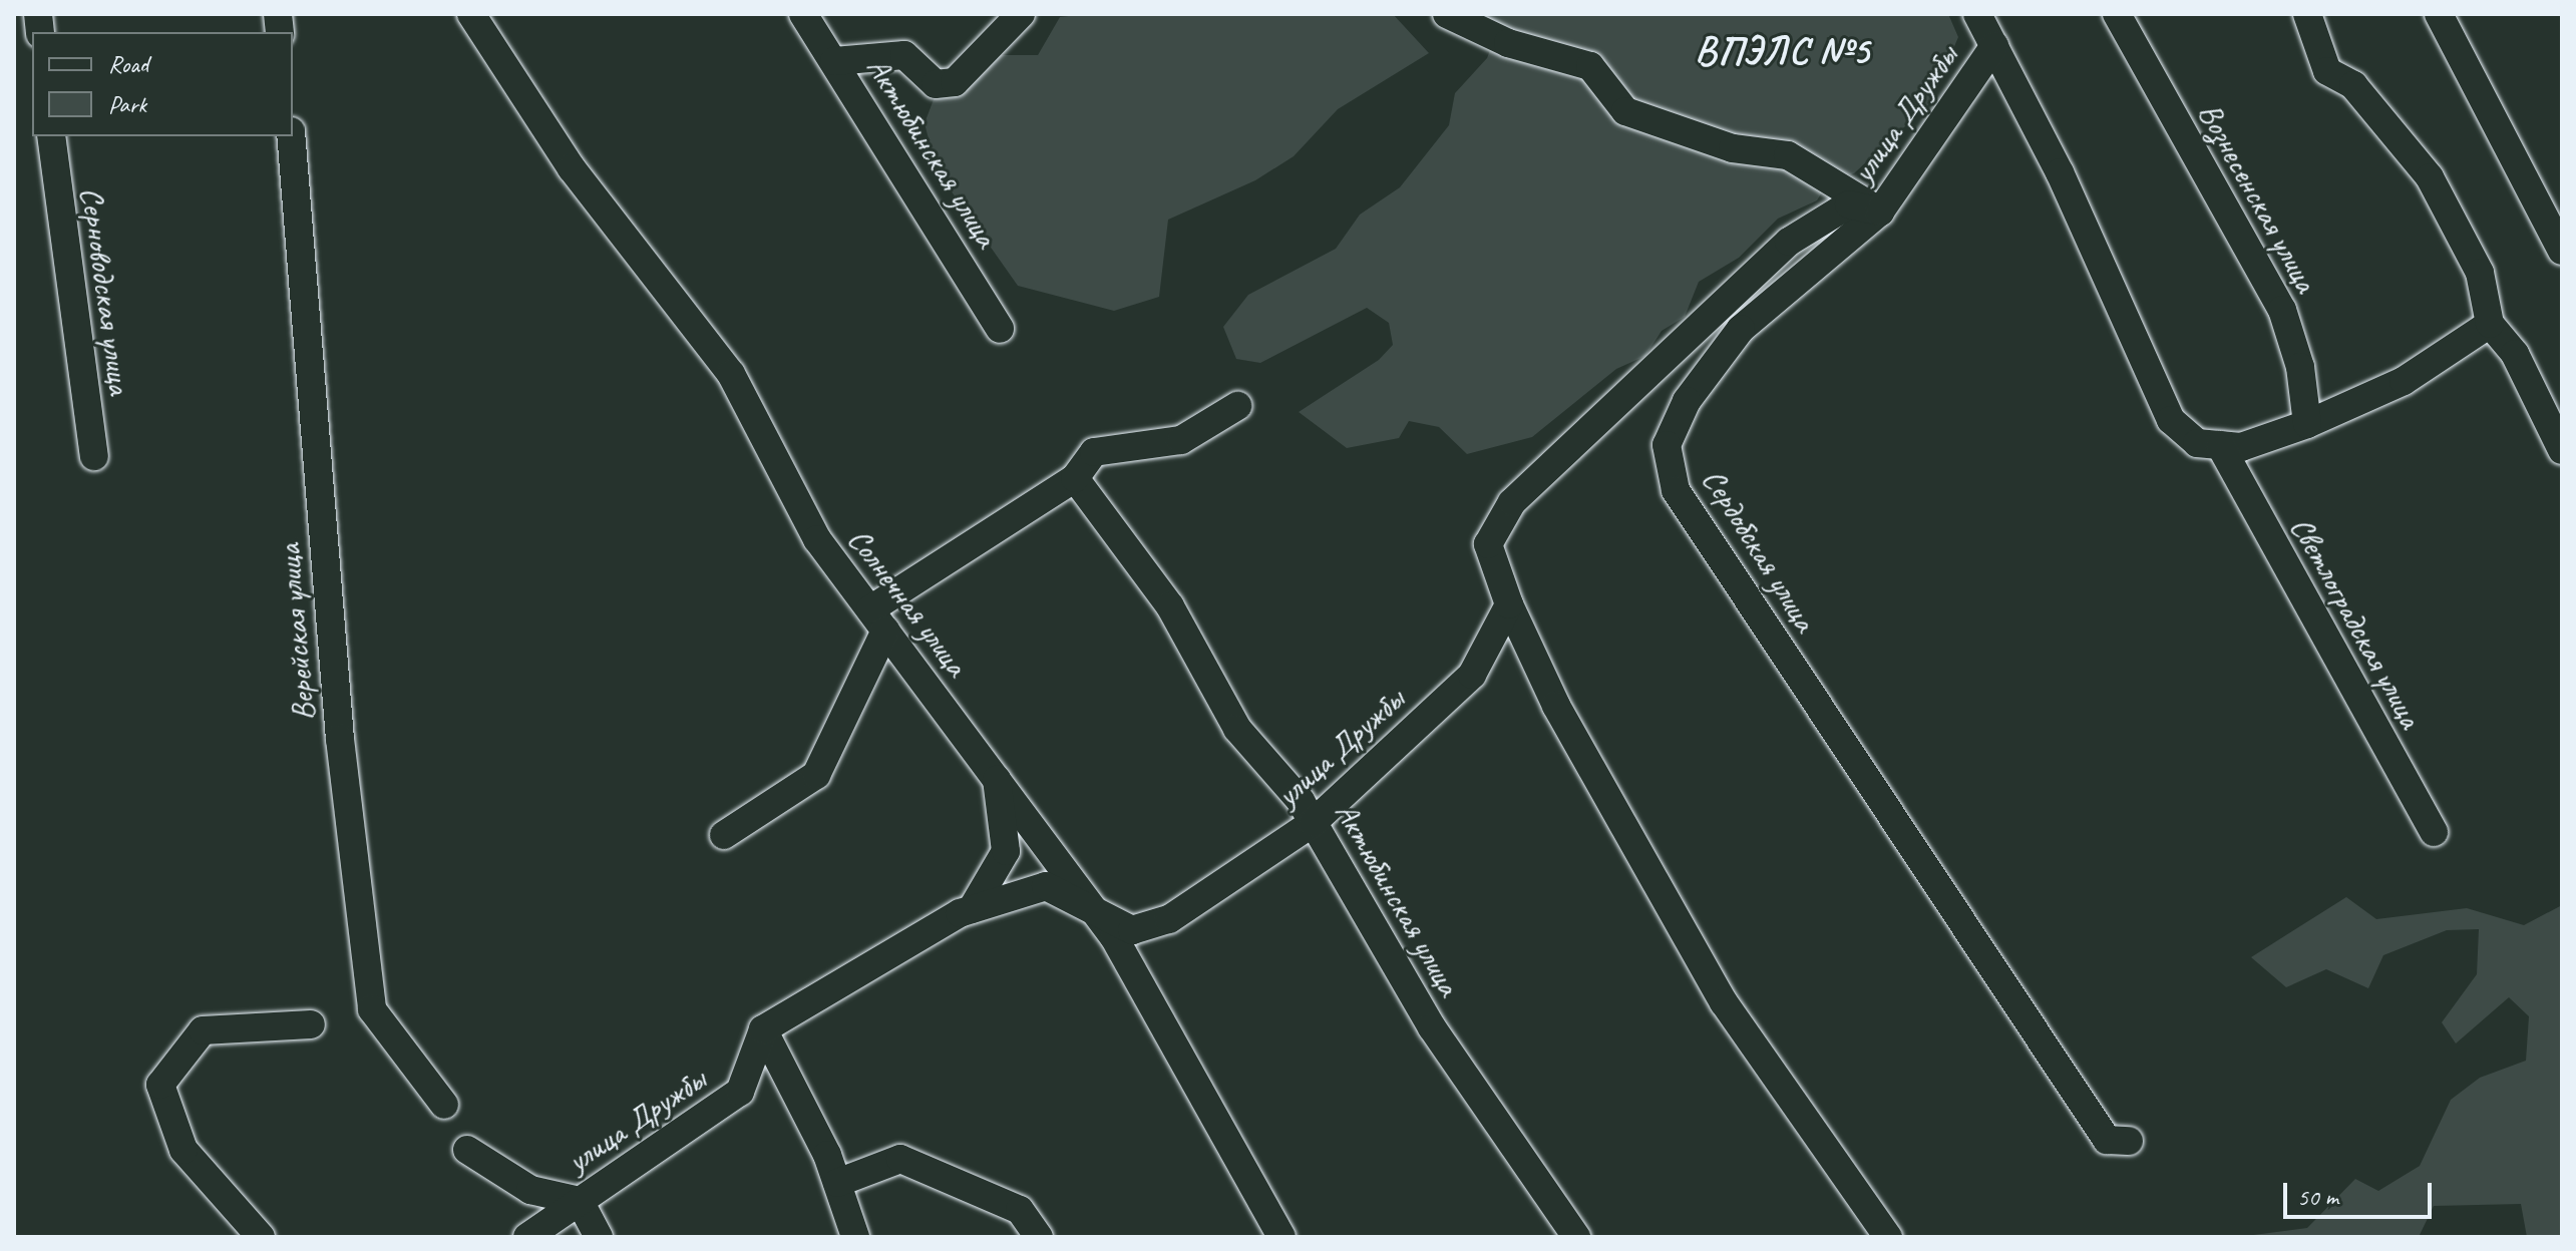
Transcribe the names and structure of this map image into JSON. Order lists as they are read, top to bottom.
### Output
{
  "streets": {
    "street": [
      "улица Дружбы",
      "Актюбинская улица",
      "Вознесенская улица",
      "Серноводская улица",
      "Сердобская улица",
      "Солнечная улица",
      "Светлоградская улица",
      "Верейская улица"
    ]
  },
  "crossings": [
    ["улица Дружбы", "Актюбинская улица"],
    ["улица Дружбы", "Сердобская улица"],
    ["улица Дружбы", "Солнечная улица"]
  ],
  "districts": ["ВПЭЛС №5"],
  "legend": ["Road", "Park"],
  "scale_bar": "50 m"
}
